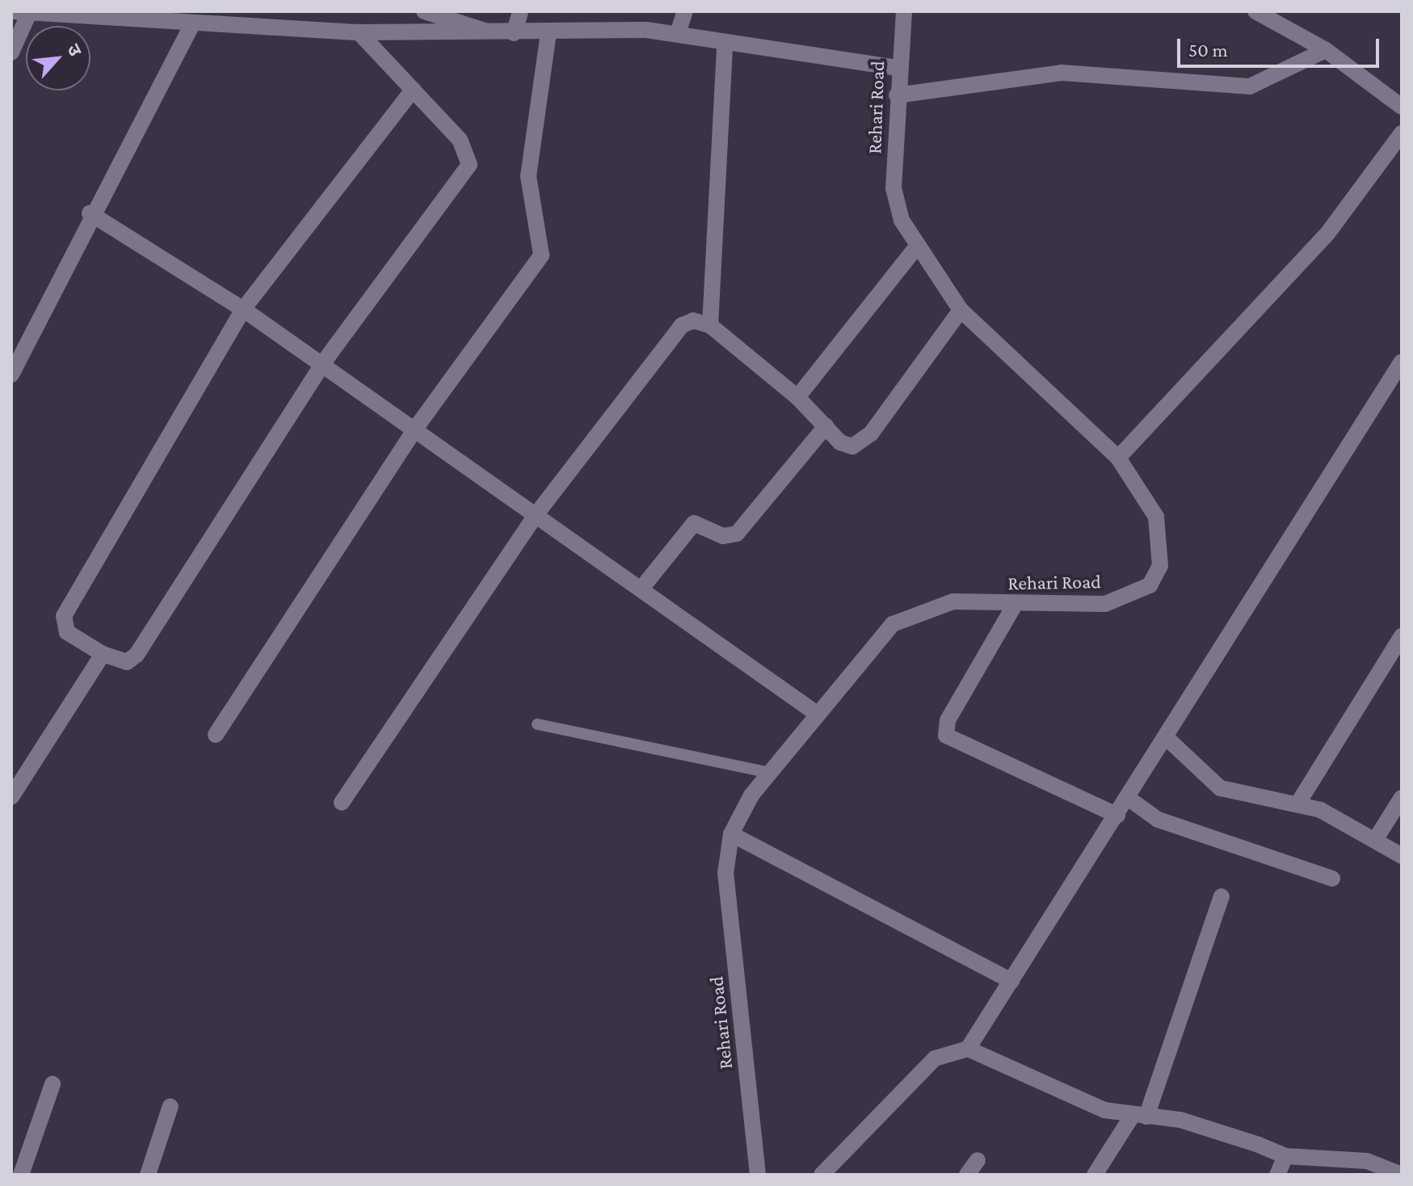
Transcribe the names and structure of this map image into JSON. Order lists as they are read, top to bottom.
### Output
{
  "streets": {
    "street": ["Rehari Road"]
  },
  "scale_bar": "50 m",
  "north": "top right"
}
